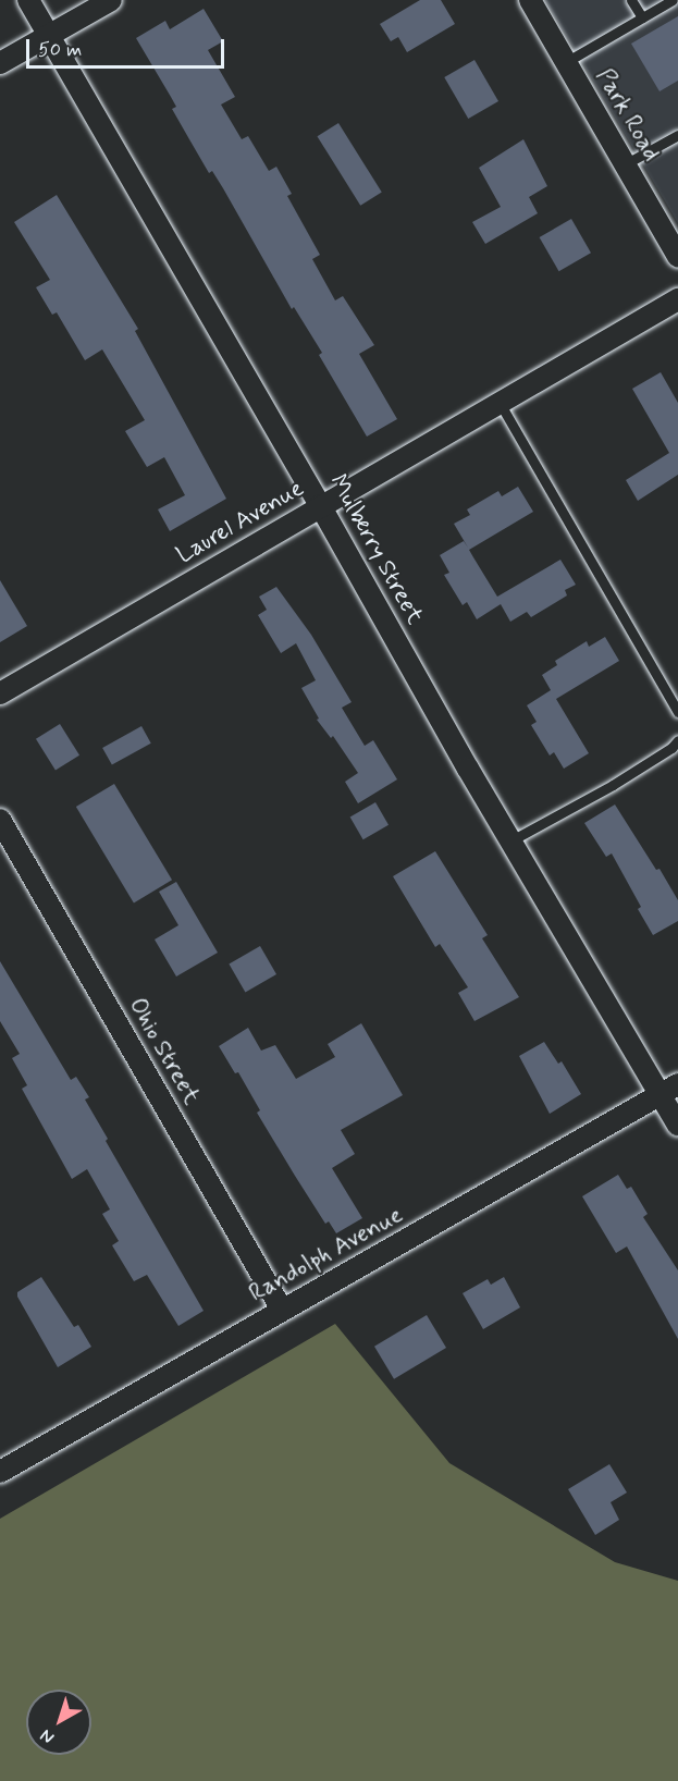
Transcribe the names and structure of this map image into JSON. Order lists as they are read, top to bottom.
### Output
{
  "streets": {
    "street": [
      "Park Road",
      "Laurel Avenue",
      "Mulberry Street",
      "Ohio Street",
      "Randolph Avenue"
    ]
  },
  "crossings": [
    ["Laurel Avenue", "Mulberry Street"],
    ["Mulberry Street", "Randolph Avenue"],
    ["Ohio Street", "Randolph Avenue"]
  ],
  "scale_bar": "50 m",
  "north": "bottom left"
}
